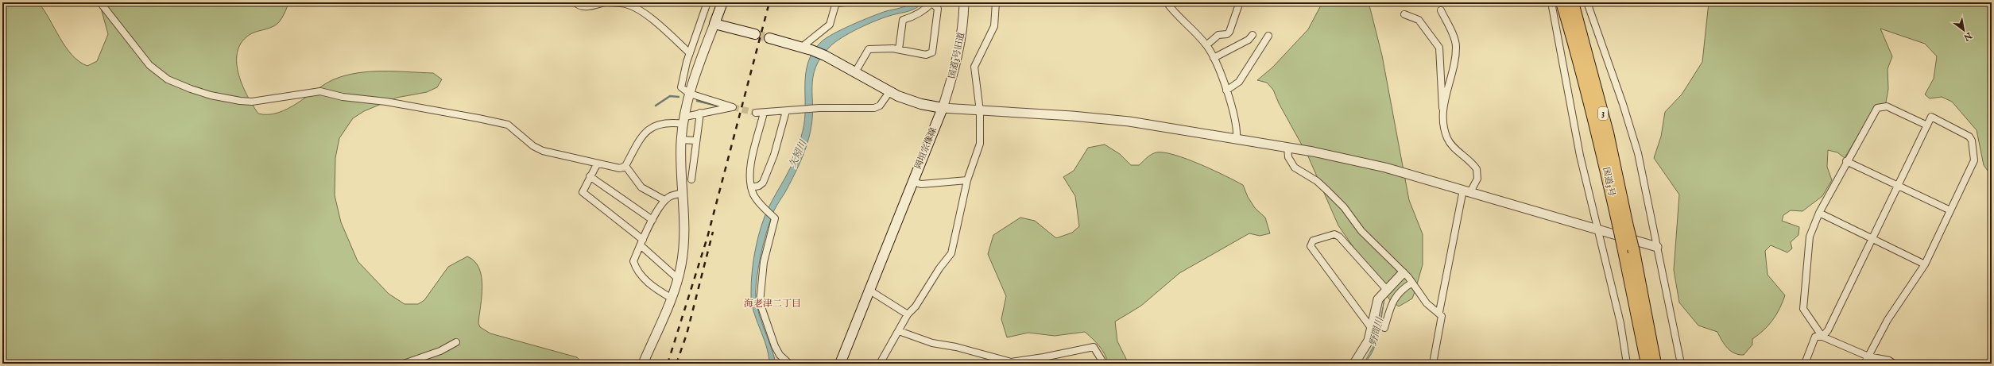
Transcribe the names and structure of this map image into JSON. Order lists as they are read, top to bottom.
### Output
{
  "streets": {
    "highway": ["3", "国道3号"],
    "main road": ["岡垣宗像線"],
    "street": ["国道3号旧道"]
  },
  "crossings": [
    ["国道3号旧道", "岡垣宗像線"]
  ],
  "districts": ["海老津二丁目"],
  "water": ["矢矧川", "野間川"],
  "north": "bottom right"
}
